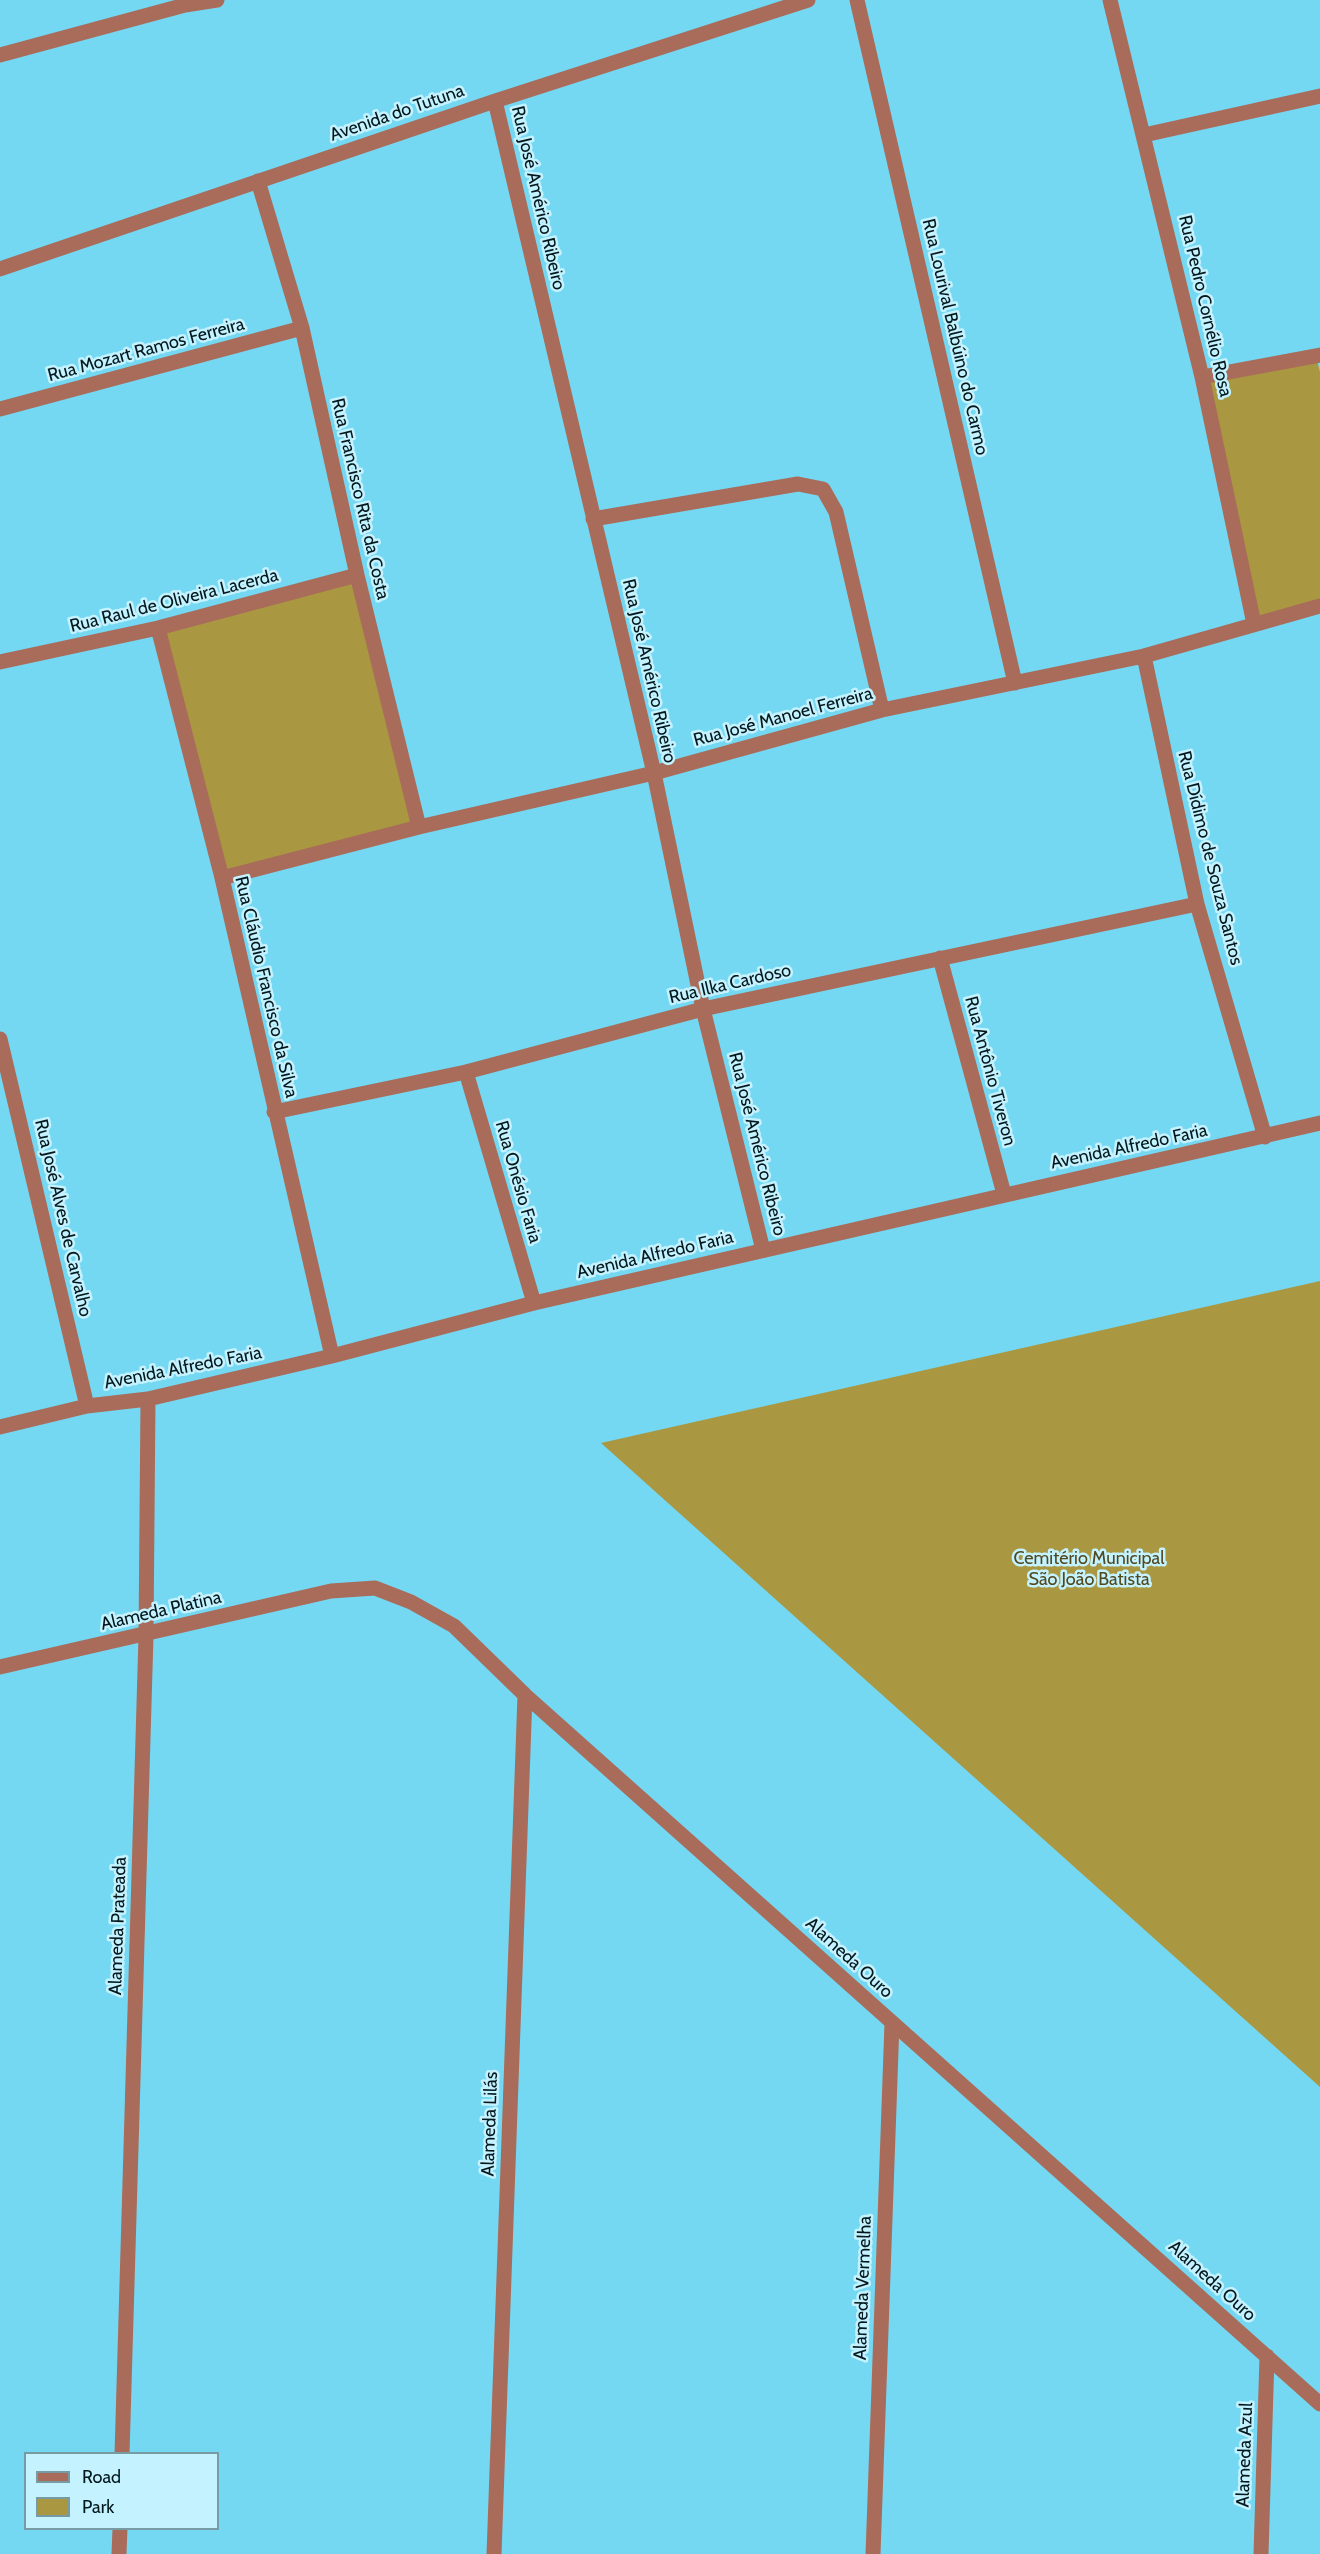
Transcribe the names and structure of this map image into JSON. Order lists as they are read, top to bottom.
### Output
{
  "streets": {
    "street": [
      "Avenida do Tutuna",
      "Rua José Américo Ribeiro",
      "Rua Pedro Cornélio Rosa",
      "Rua Lourival Balbúino do Carmo",
      "Rua Mozart Ramos Ferreira",
      "Rua Francisco Rita da Costa",
      "Rua Raul de Oliveira Lacerda",
      "Rua José Manoel Ferreira",
      "Rua Dídimo de Souza Santos",
      "Rua Ilka Cardoso",
      "Rua Cláudio Francisco da Silva",
      "Rua Antônio Tiveron",
      "Avenida Alfredo Faria",
      "Rua Onésio Faria",
      "Rua José Alves de Carvalho",
      "Alameda Platina",
      "Alameda Prateada",
      "Alameda Ouro",
      "Alameda Lilás",
      "Alameda Vermelha",
      "Alameda Azul"
    ]
  },
  "crossings": [
    ["Avenida do Tutuna", "Rua José Américo Ribeiro"],
    ["Avenida do Tutuna", "Rua Francisco Rita da Costa"],
    ["Rua José Américo Ribeiro", "Rua José Manoel Ferreira"],
    ["Rua José Américo Ribeiro", "Rua Ilka Cardoso"],
    ["Rua José Américo Ribeiro", "Avenida Alfredo Faria"],
    ["Rua Pedro Cornélio Rosa", "Rua José Manoel Ferreira"],
    ["Rua Lourival Balbúino do Carmo", "Rua José Manoel Ferreira"],
    ["Rua Mozart Ramos Ferreira", "Rua Francisco Rita da Costa"],
    ["Rua Francisco Rita da Costa", "Rua Raul de Oliveira Lacerda"],
    ["Rua Francisco Rita da Costa", "Rua José Manoel Ferreira"],
    ["Rua Raul de Oliveira Lacerda", "Rua Cláudio Francisco da Silva"],
    ["Rua José Manoel Ferreira", "Rua Dídimo de Souza Santos"],
    ["Rua José Manoel Ferreira", "Rua Cláudio Francisco da Silva"],
    ["Rua Dídimo de Souza Santos", "Rua Ilka Cardoso"],
    ["Rua Dídimo de Souza Santos", "Avenida Alfredo Faria"],
    ["Rua Ilka Cardoso", "Rua Cláudio Francisco da Silva"],
    ["Rua Ilka Cardoso", "Rua Antônio Tiveron"],
    ["Rua Ilka Cardoso", "Rua Onésio Faria"],
    ["Rua Cláudio Francisco da Silva", "Avenida Alfredo Faria"],
    ["Rua Antônio Tiveron", "Avenida Alfredo Faria"],
    ["Avenida Alfredo Faria", "Rua Onésio Faria"],
    ["Avenida Alfredo Faria", "Rua José Alves de Carvalho"],
    ["Avenida Alfredo Faria", "Alameda Prateada"],
    ["Alameda Platina", "Alameda Prateada"],
    ["Alameda Platina", "Alameda Ouro"],
    ["Alameda Ouro", "Alameda Lilás"],
    ["Alameda Ouro", "Alameda Vermelha"],
    ["Alameda Ouro", "Alameda Azul"]
  ],
  "parks": ["Cemitério Municipal São João Batista"],
  "legend": ["Road", "Park"]
}
